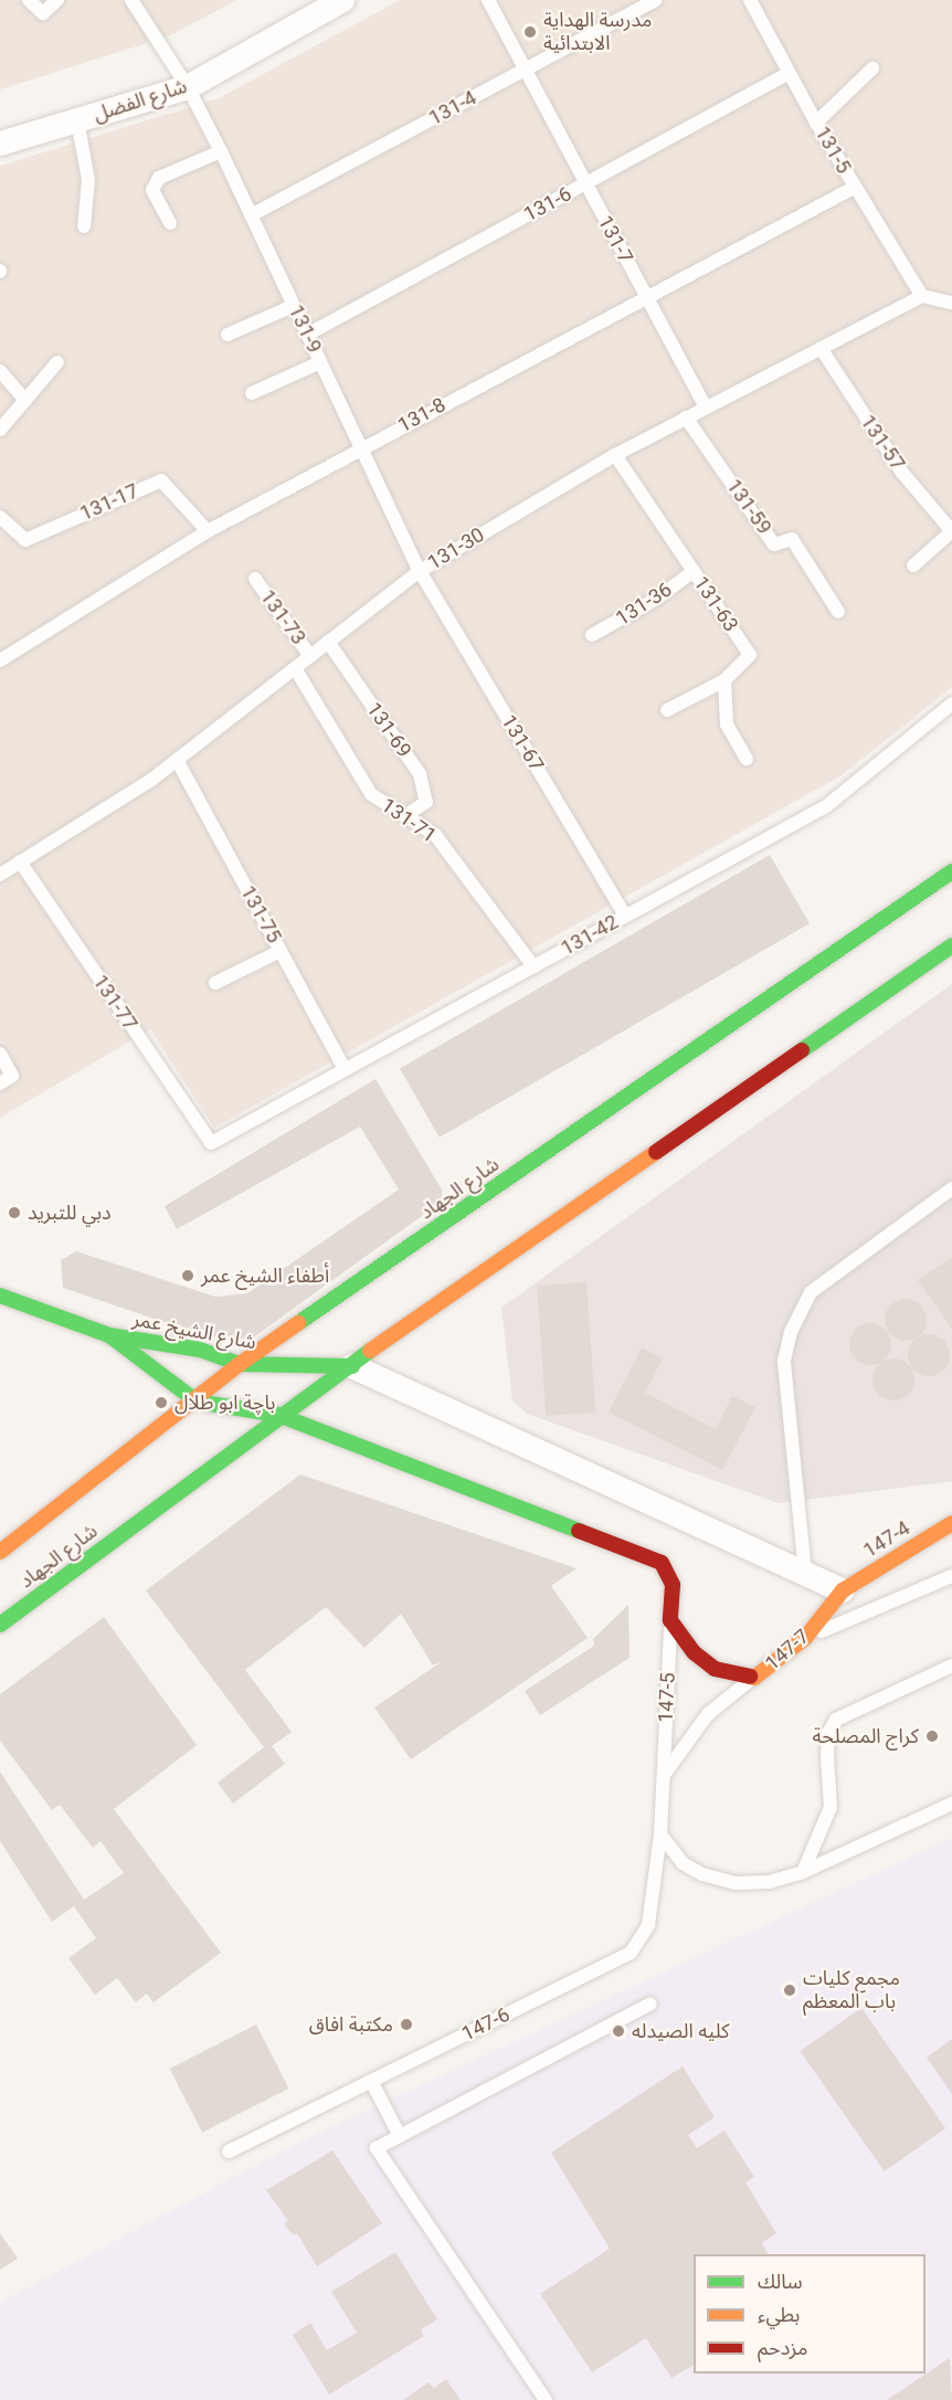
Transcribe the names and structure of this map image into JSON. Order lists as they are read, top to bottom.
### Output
{
  "streets": {
    "main road": [
      "شارع الجهاد",
      "شارع الشيخ عمر",
      "147-4",
      "147-7"
    ],
    "street": ["شارع الفضل"],
    "lane": [
      "131-4",
      "131-5",
      "131-6",
      "131-7",
      "131-9",
      "131-8",
      "131-57",
      "131-17",
      "131-59",
      "131-30",
      "131-36",
      "131-63",
      "131-73",
      "131-69",
      "131-67",
      "131-71",
      "131-75",
      "131-42",
      "131-77",
      "147-5",
      "147-6"
    ]
  },
  "crossings": [
    ["شارع الفضل", "131-9"],
    ["131-4", "131-7"],
    ["131-4", "131-9"],
    ["131-5", "131-6"],
    ["131-5", "131-8"],
    ["131-5", "131-30"],
    ["131-6", "131-7"],
    ["131-6", "131-9"],
    ["131-7", "131-8"],
    ["131-7", "131-30"],
    ["131-9", "131-8"],
    ["131-9", "131-30"],
    ["131-9", "131-67"],
    ["131-8", "131-17"],
    ["131-57", "131-30"],
    ["131-59", "131-30"],
    ["131-30", "131-63"],
    ["131-30", "131-73"],
    ["131-30", "131-69"],
    ["131-30", "131-67"],
    ["131-30", "131-71"],
    ["131-30", "131-75"],
    ["131-30", "131-77"],
    ["131-36", "131-63"],
    ["131-69", "131-71"],
    ["131-67", "131-42"],
    ["131-71", "131-42"],
    ["131-75", "131-42"],
    ["131-42", "131-77"],
    ["شارع الجهاد", "شارع الشيخ عمر"],
    ["147-4", "147-7"],
    ["147-7", "147-5"],
    ["147-5", "147-6"]
  ],
  "places": [
    "مدرسة الهداية الابتدائية",
    "دبي للتبريد",
    "أطفاء الشيخ عمر",
    "باچة ابو طلال",
    "كراج المصلحة",
    "مجمع كليات باب المعظم",
    "مكتبة افاق",
    "كليه الصيدله"
  ],
  "legend": ["سالك", "بطيء", "مزدحم"]
}
